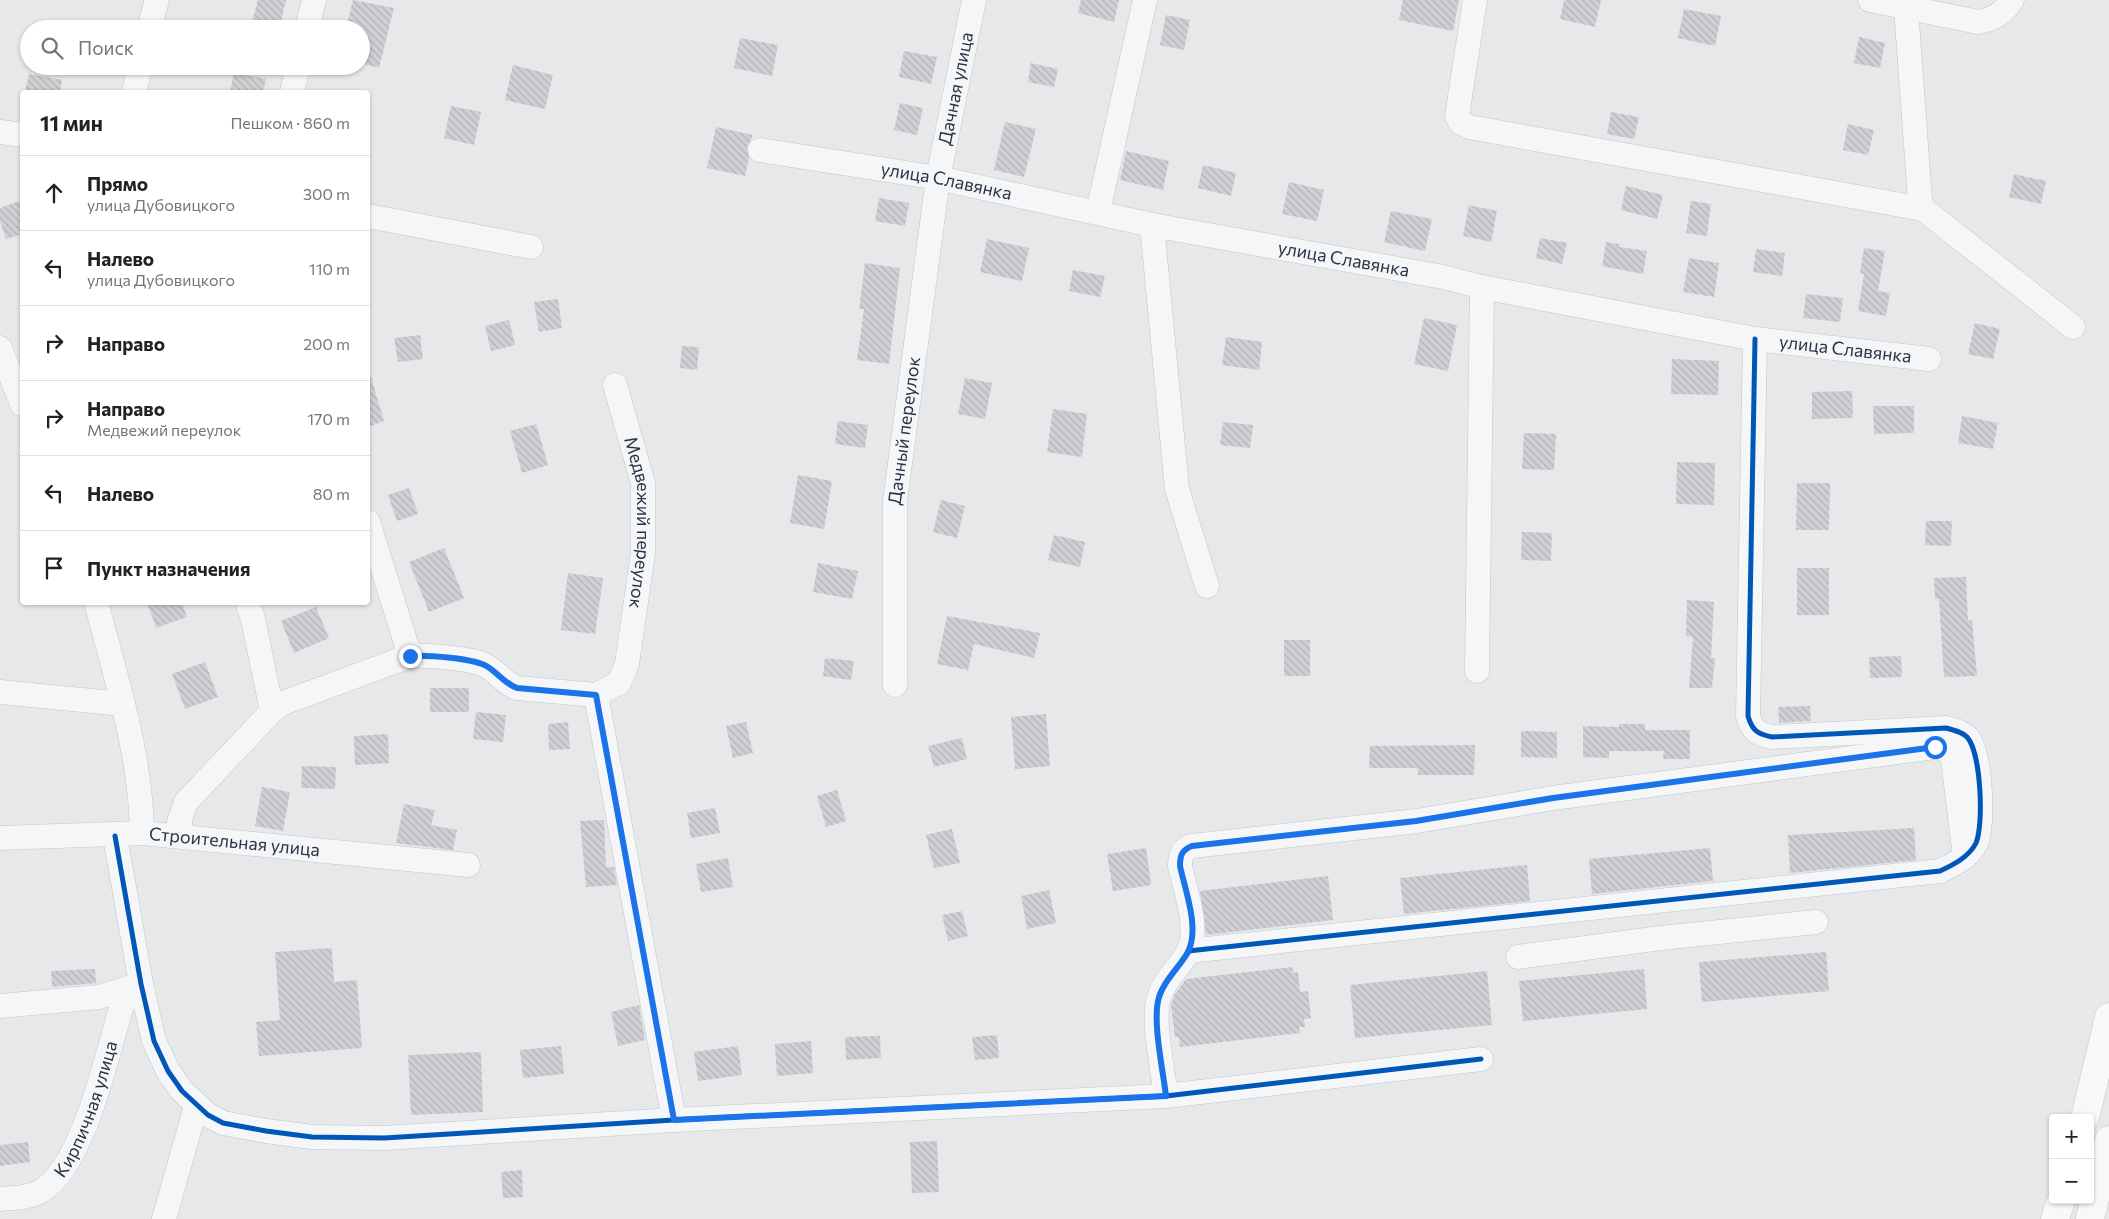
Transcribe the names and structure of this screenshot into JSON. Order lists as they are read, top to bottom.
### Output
{
  "streets": {
    "street": [
      "Дачная улица",
      "улица Славянка",
      "Дачный переулок",
      "Медвежий переулок",
      "Строительная улица",
      "Кирпичная улица"
    ]
  },
  "crossings": [
    ["Дачная улица", "улица Славянка"],
    ["Дачная улица", "Дачный переулок"],
    ["улица Славянка", "Дачный переулок"]
  ],
  "page": {
    "search": "Поиск",
    "heading": ["11 мин", "Пешком · 860 m"],
    "list": [
      ["Прямо", "улица Дубовицкого", "300 m"],
      ["Налево", "улица Дубовицкого", "110 m"],
      ["Направо", "200 m"],
      ["Направо", "Медвежий переулок", "170 m"],
      ["Налево", "80 m"],
      "Пункт назначения"
    ],
    "map_buttons": ["+", "−"]
  }
}
